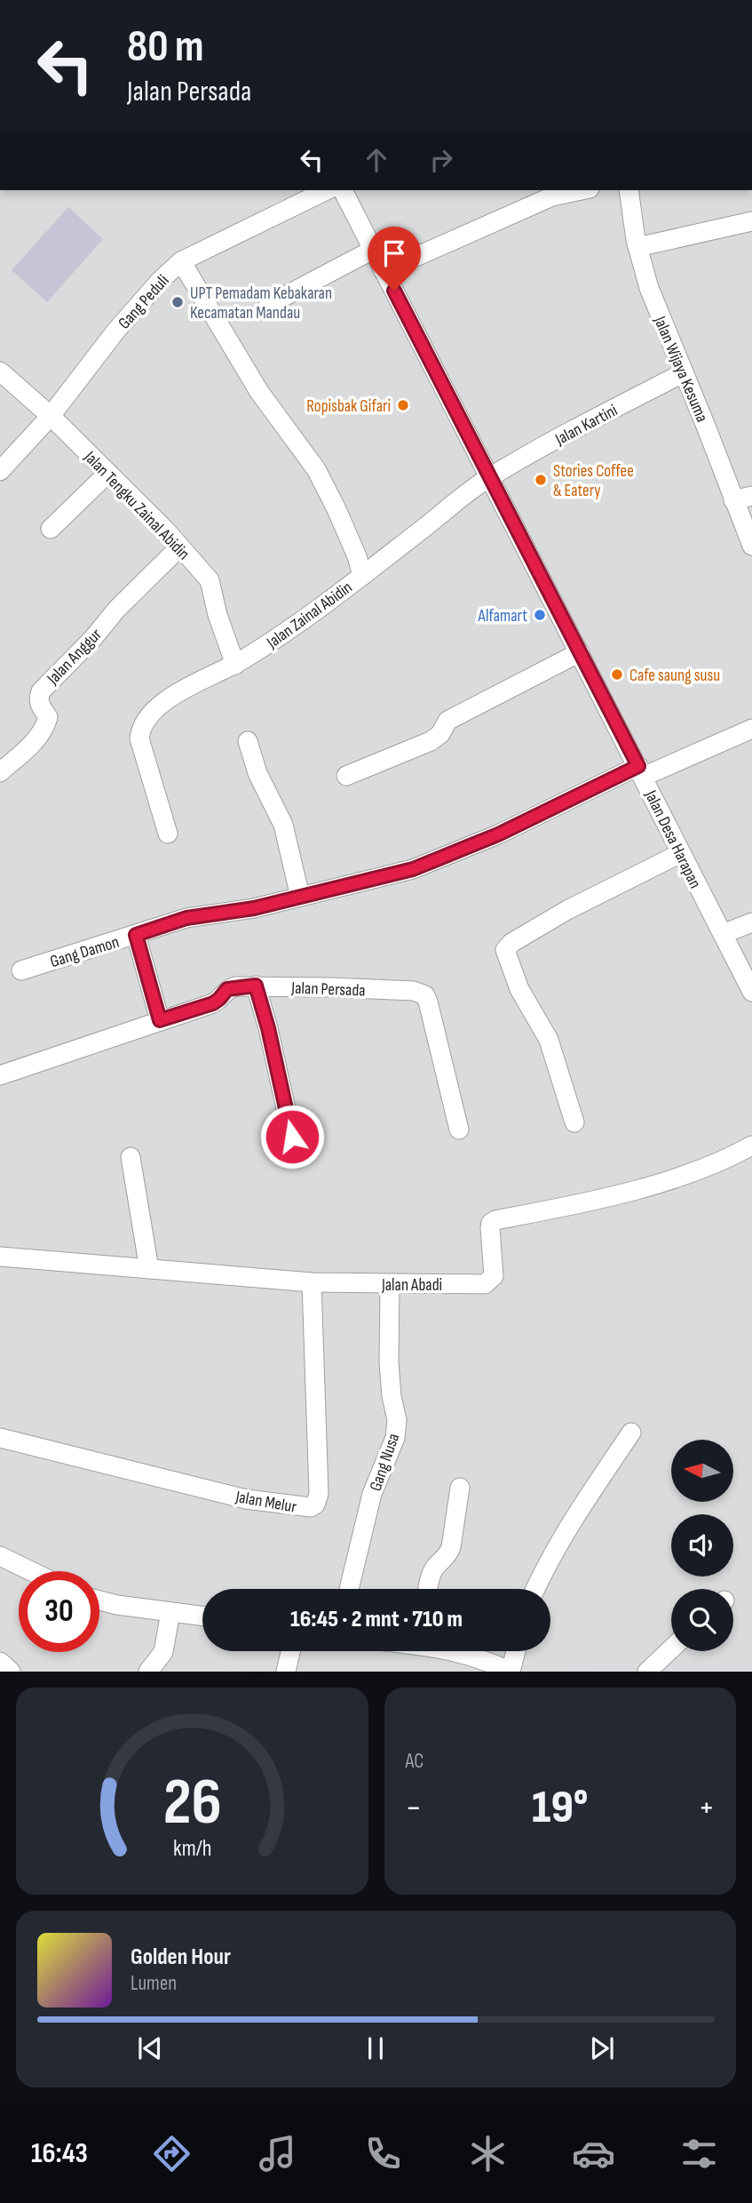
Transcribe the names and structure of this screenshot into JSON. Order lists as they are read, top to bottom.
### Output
{
  "streets": {
    "street": [
      "Gang Peduli",
      "Jalan Wijaya Kesuma",
      "Jalan Kartini",
      "Jalan Tengku Zainal Abidin",
      "Jalan Zainal Abidin",
      "Jalan Anggur",
      "Jalan Desa Harapan",
      "Gang Damon",
      "Jalan Persada",
      "Jalan Abadi",
      "Gang Nusa",
      "Jalan Melur"
    ]
  },
  "crossings": [
    ["Gang Peduli", "Jalan Tengku Zainal Abidin"],
    ["Jalan Wijaya Kesuma", "Jalan Kartini"],
    ["Jalan Kartini", "Jalan Zainal Abidin"],
    ["Jalan Kartini", "Jalan Desa Harapan"],
    ["Jalan Tengku Zainal Abidin", "Jalan Zainal Abidin"],
    ["Jalan Tengku Zainal Abidin", "Jalan Anggur"],
    ["Jalan Zainal Abidin", "Jalan Desa Harapan"],
    ["Jalan Desa Harapan", "Gang Damon"],
    ["Jalan Abadi", "Gang Nusa"],
    ["Jalan Abadi", "Jalan Melur"]
  ],
  "places": [
    "UPT Pemadam Kebakaran Kecamatan Mandau",
    "Ropisbak Gifari",
    "Stories Coffee & Eatery",
    "Alfamart",
    "Cafe saung susu"
  ],
  "north": "left",
  "page": {
    "turn": ["80 m", "Jalan Persada"],
    "limit": "30",
    "trip": "16:45 · 2 mnt · 710 m",
    "tile": "AC",
    "heat": ["−", "19°", "+"],
    "song": ["Golden Hour", "Lumen"],
    "tabs": "16:43",
    "gauge": ["26", "km/h"]
  }
}
